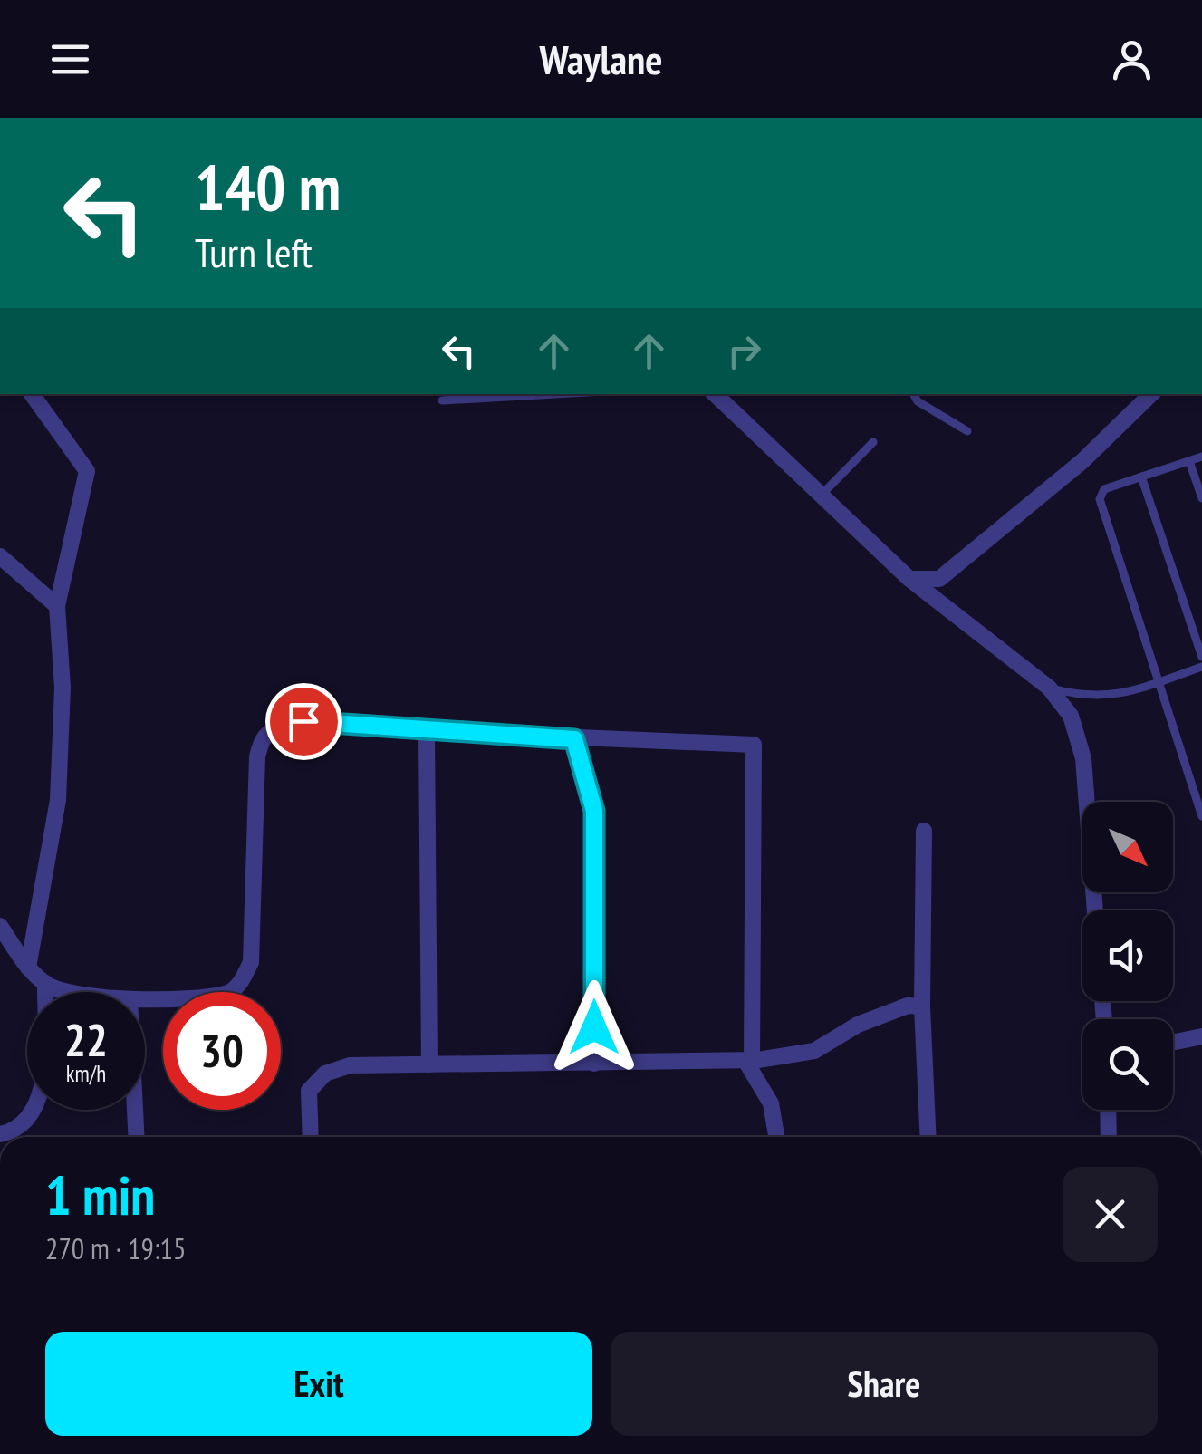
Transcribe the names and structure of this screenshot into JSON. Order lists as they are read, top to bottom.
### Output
{
  "north": "bottom right",
  "page": {
    "header": "Waylane",
    "turn": ["140 m", "Turn left"],
    "speed": "22 km/h",
    "limit": "30",
    "heading": ["1 min", "270 m · 19:15"],
    "buttons": ["Exit", "Share"]
  }
}
